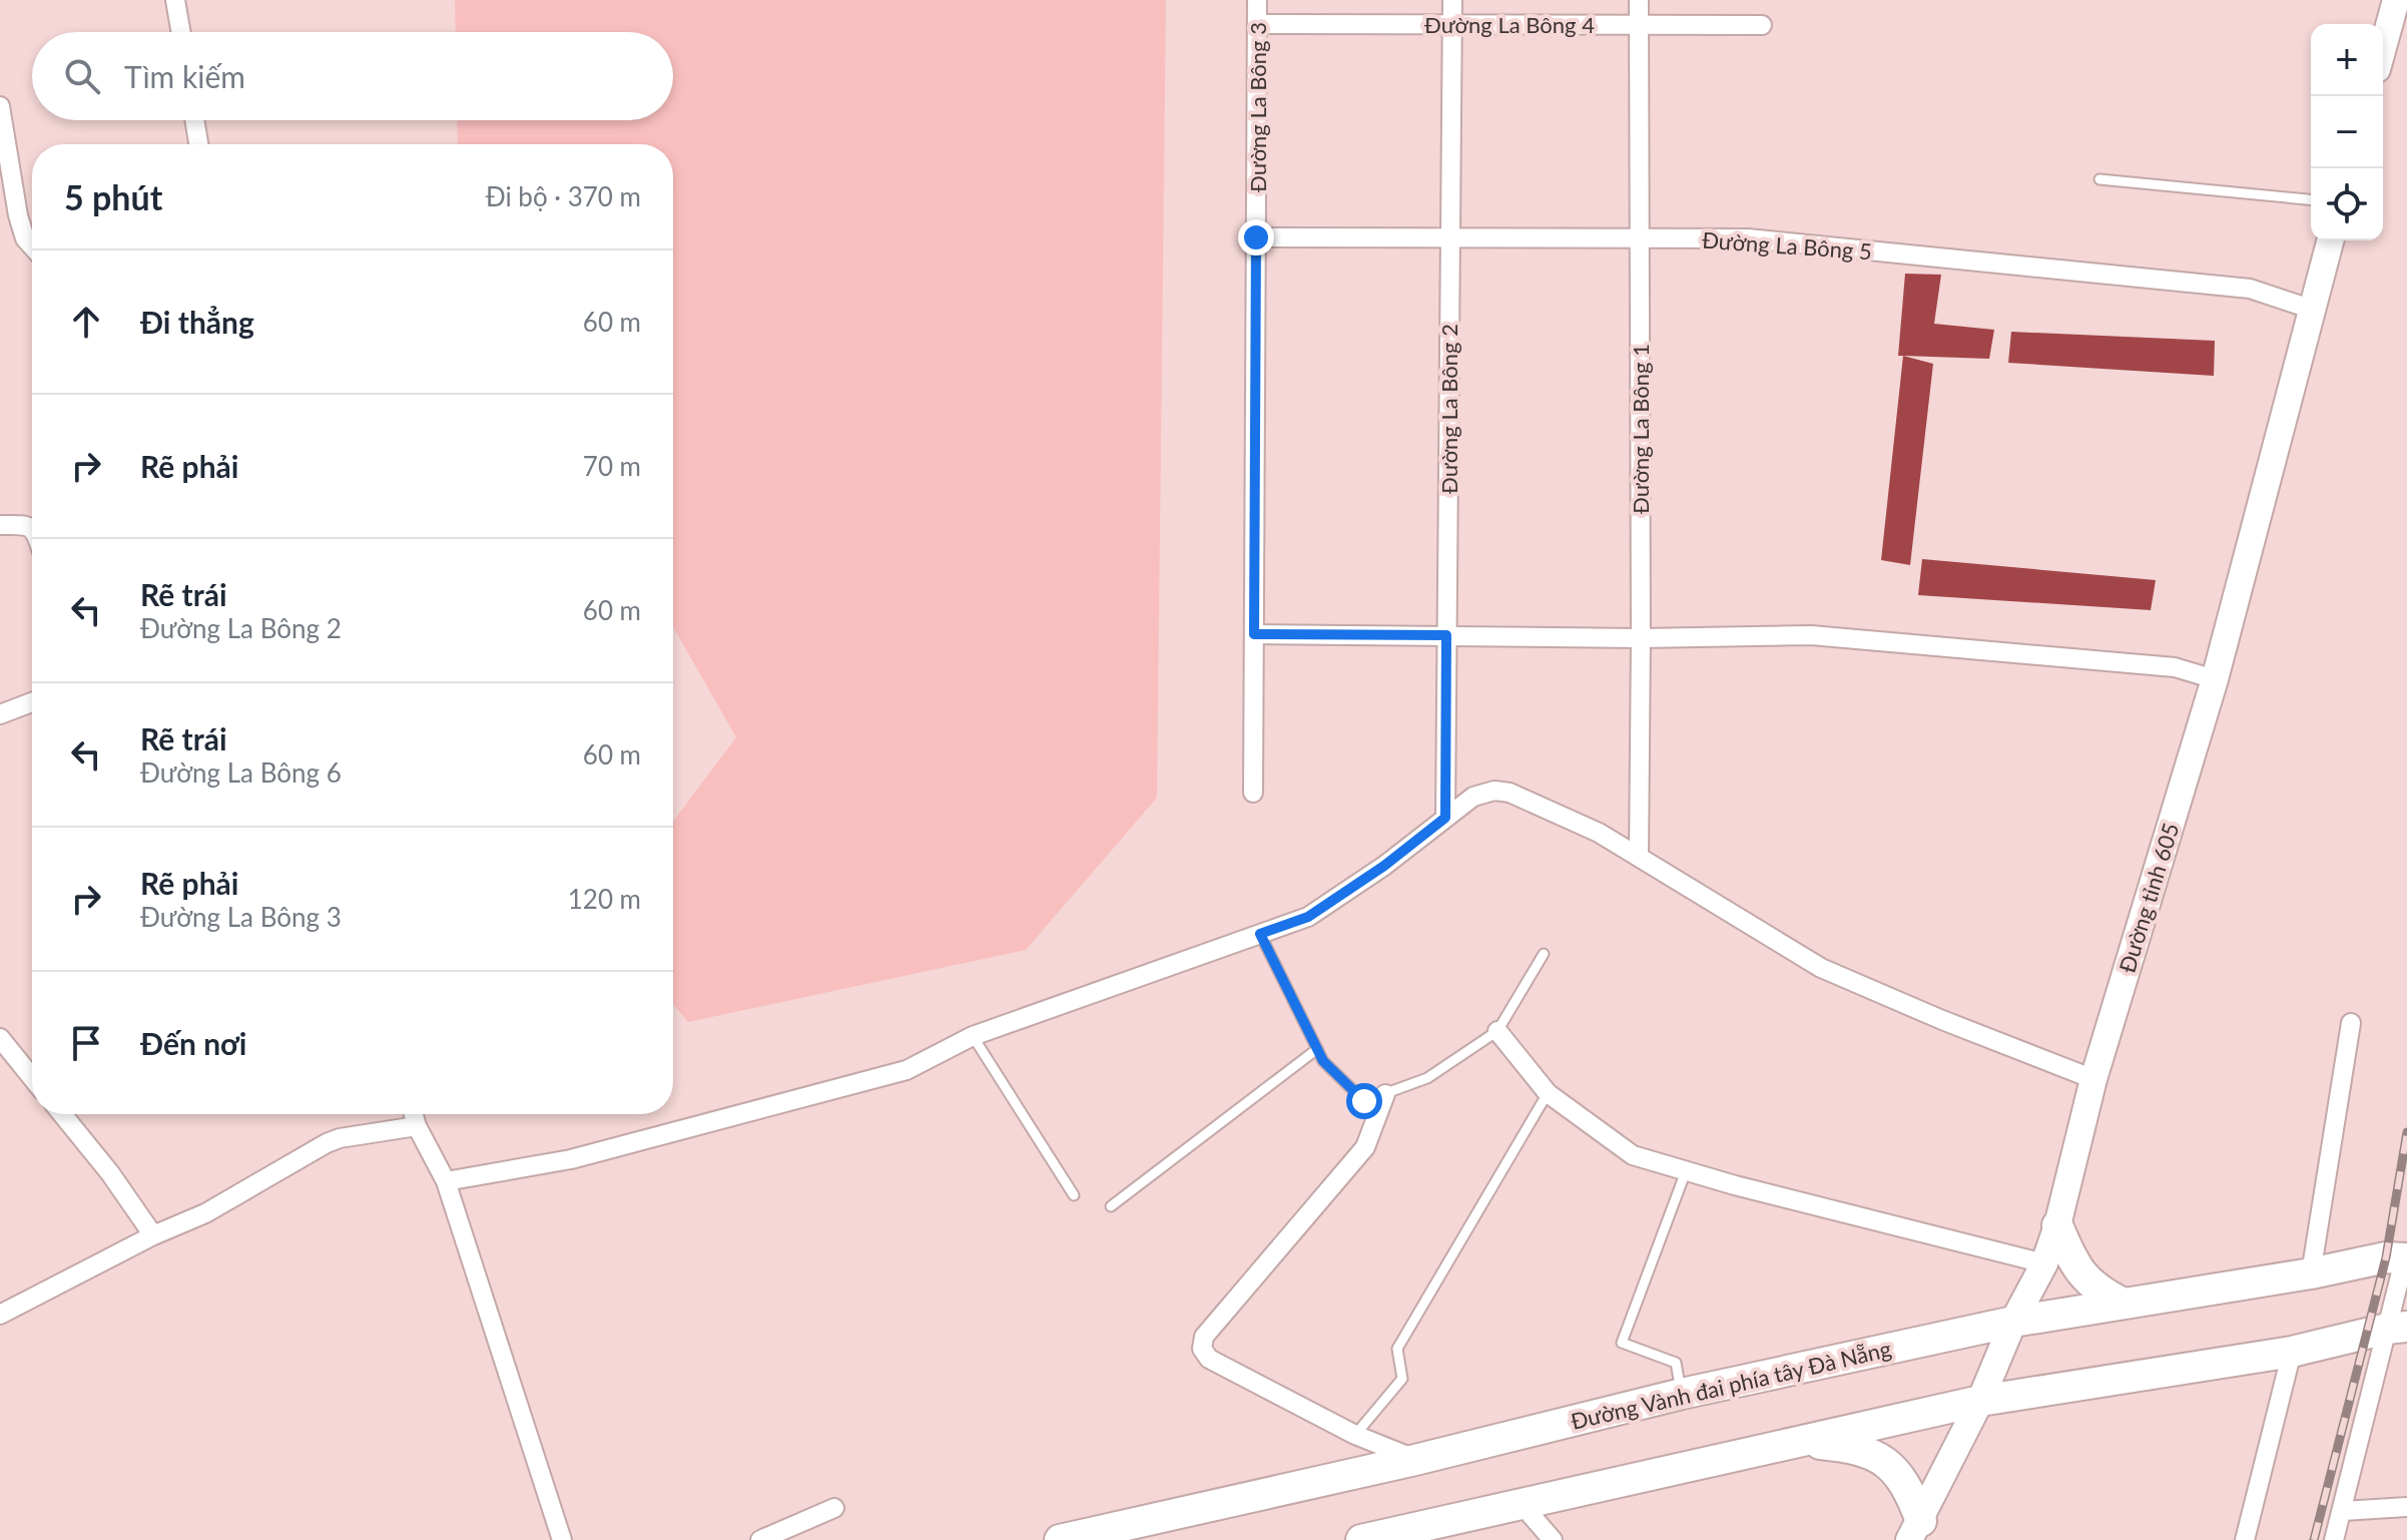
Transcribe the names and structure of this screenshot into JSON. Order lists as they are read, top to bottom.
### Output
{
  "streets": {
    "main road": ["Đường tỉnh 605", "Đường Vành đai phía tây Đà Nẵng"],
    "street": [
      "Đường La Bông 4",
      "Đường La Bông 3",
      "Đường La Bông 5",
      "Đường La Bông 2",
      "Đường La Bông 1"
    ]
  },
  "crossings": [
    ["Đường La Bông 4", "Đường La Bông 3"],
    ["Đường La Bông 4", "Đường La Bông 2"],
    ["Đường La Bông 4", "Đường La Bông 1"],
    ["Đường La Bông 3", "Đường La Bông 5"],
    ["Đường La Bông 5", "Đường La Bông 2"],
    ["Đường La Bông 5", "Đường La Bông 1"],
    ["Đường La Bông 5", "Đường tỉnh 605"],
    ["Đường tỉnh 605", "Đường Vành đai phía tây Đà Nẵng"]
  ],
  "page": {
    "map_buttons": ["+", "−"],
    "search": "Tìm kiếm",
    "heading": ["5 phút", "Đi bộ · 370 m"],
    "list": [
      ["Đi thẳng", "60 m"],
      ["Rẽ phải", "70 m"],
      ["Rẽ trái", "Đường La Bông 2", "60 m"],
      ["Rẽ trái", "Đường La Bông 6", "60 m"],
      ["Rẽ phải", "Đường La Bông 3", "120 m"],
      "Đến nơi"
    ]
  }
}
